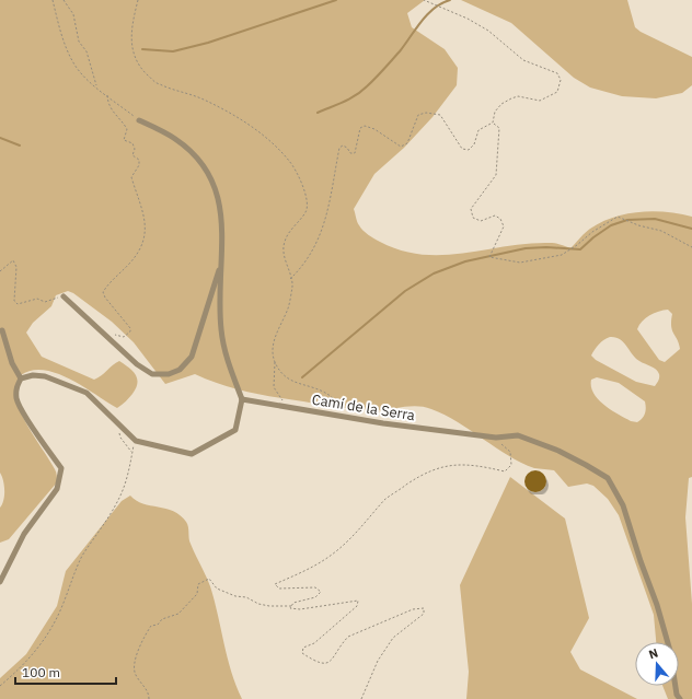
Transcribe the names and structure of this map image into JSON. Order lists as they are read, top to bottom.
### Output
{
  "streets": {
    "street": ["Camí de la Serra"]
  },
  "scale_bar": "100 m",
  "north": "top"
}
